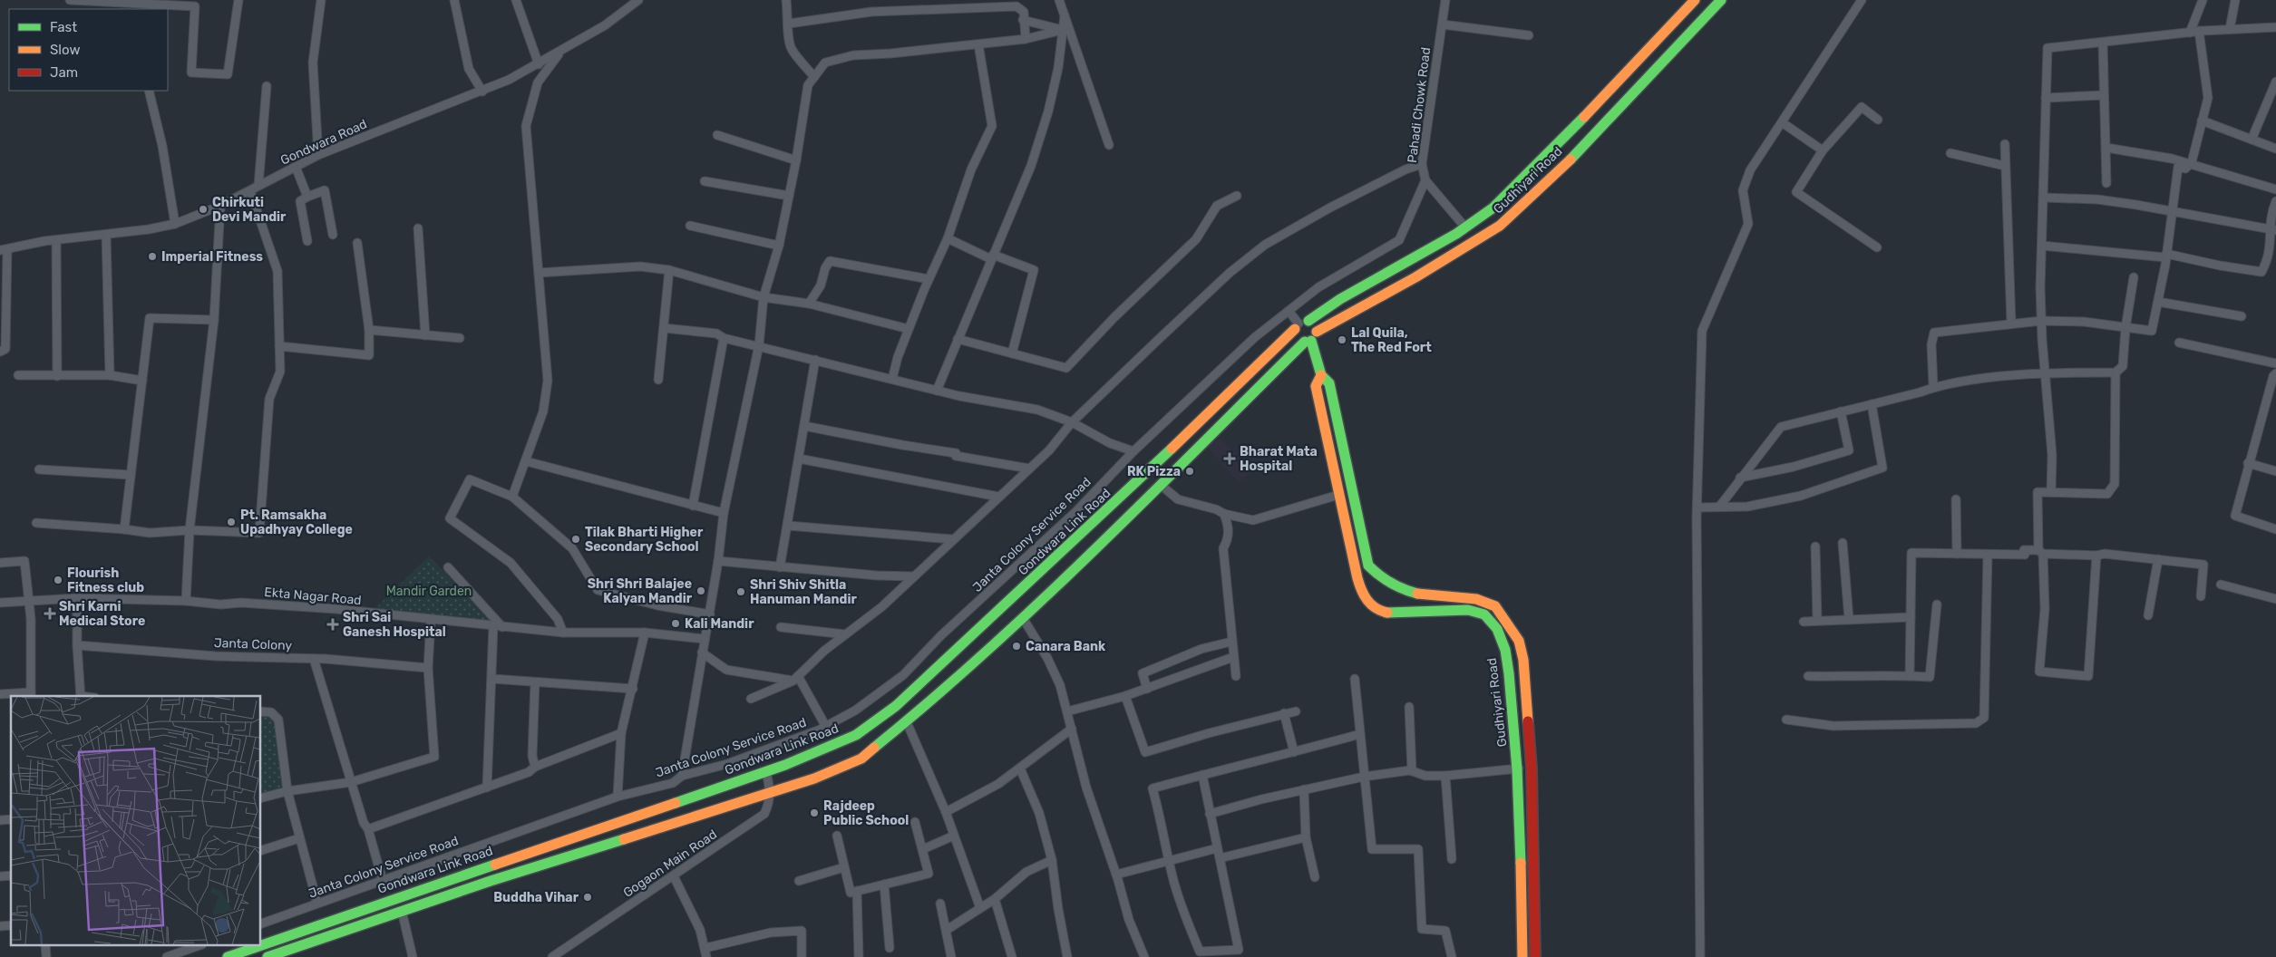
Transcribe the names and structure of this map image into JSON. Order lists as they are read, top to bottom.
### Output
{
  "streets": {
    "street": [
      "Pahadi Chowk Road",
      "Gondwara Road",
      "Gudhiyari Road",
      "Gondwara Link Road",
      "Janta Colony Service Road",
      "Ekta Nagar Road",
      "Janta Colony",
      "Gogaon Main Road"
    ]
  },
  "crossings": [
    ["Pahadi Chowk Road", "Janta Colony Service Road"],
    ["Gudhiyari Road", "Gondwara Link Road"],
    ["Gondwara Link Road", "Gogaon Main Road"]
  ],
  "parks": ["Mandir Garden"],
  "places": {
    "other": [
      "Chirkuti Devi Mandir",
      "Imperial Fitness",
      "Lal Quila, The Red Fort",
      "RK Pizza",
      "Pt. Ramsakha Upadhyay College",
      "Tilak Bharti Higher Secondary School",
      "Flourish Fitness club",
      "Shri Shri Balajee Kalyan Mandir",
      "Shri Shiv Shitla Hanuman Mandir",
      "Kali Mandir",
      "Canara Bank",
      "Rajdeep Public School",
      "Buddha Vihar"
    ],
    "health": ["Bharat Mata Hospital", "Shri Karni Medical Store", "Shri Sai Ganesh Hospital"]
  },
  "legend": ["Fast", "Slow", "Jam"]
}
